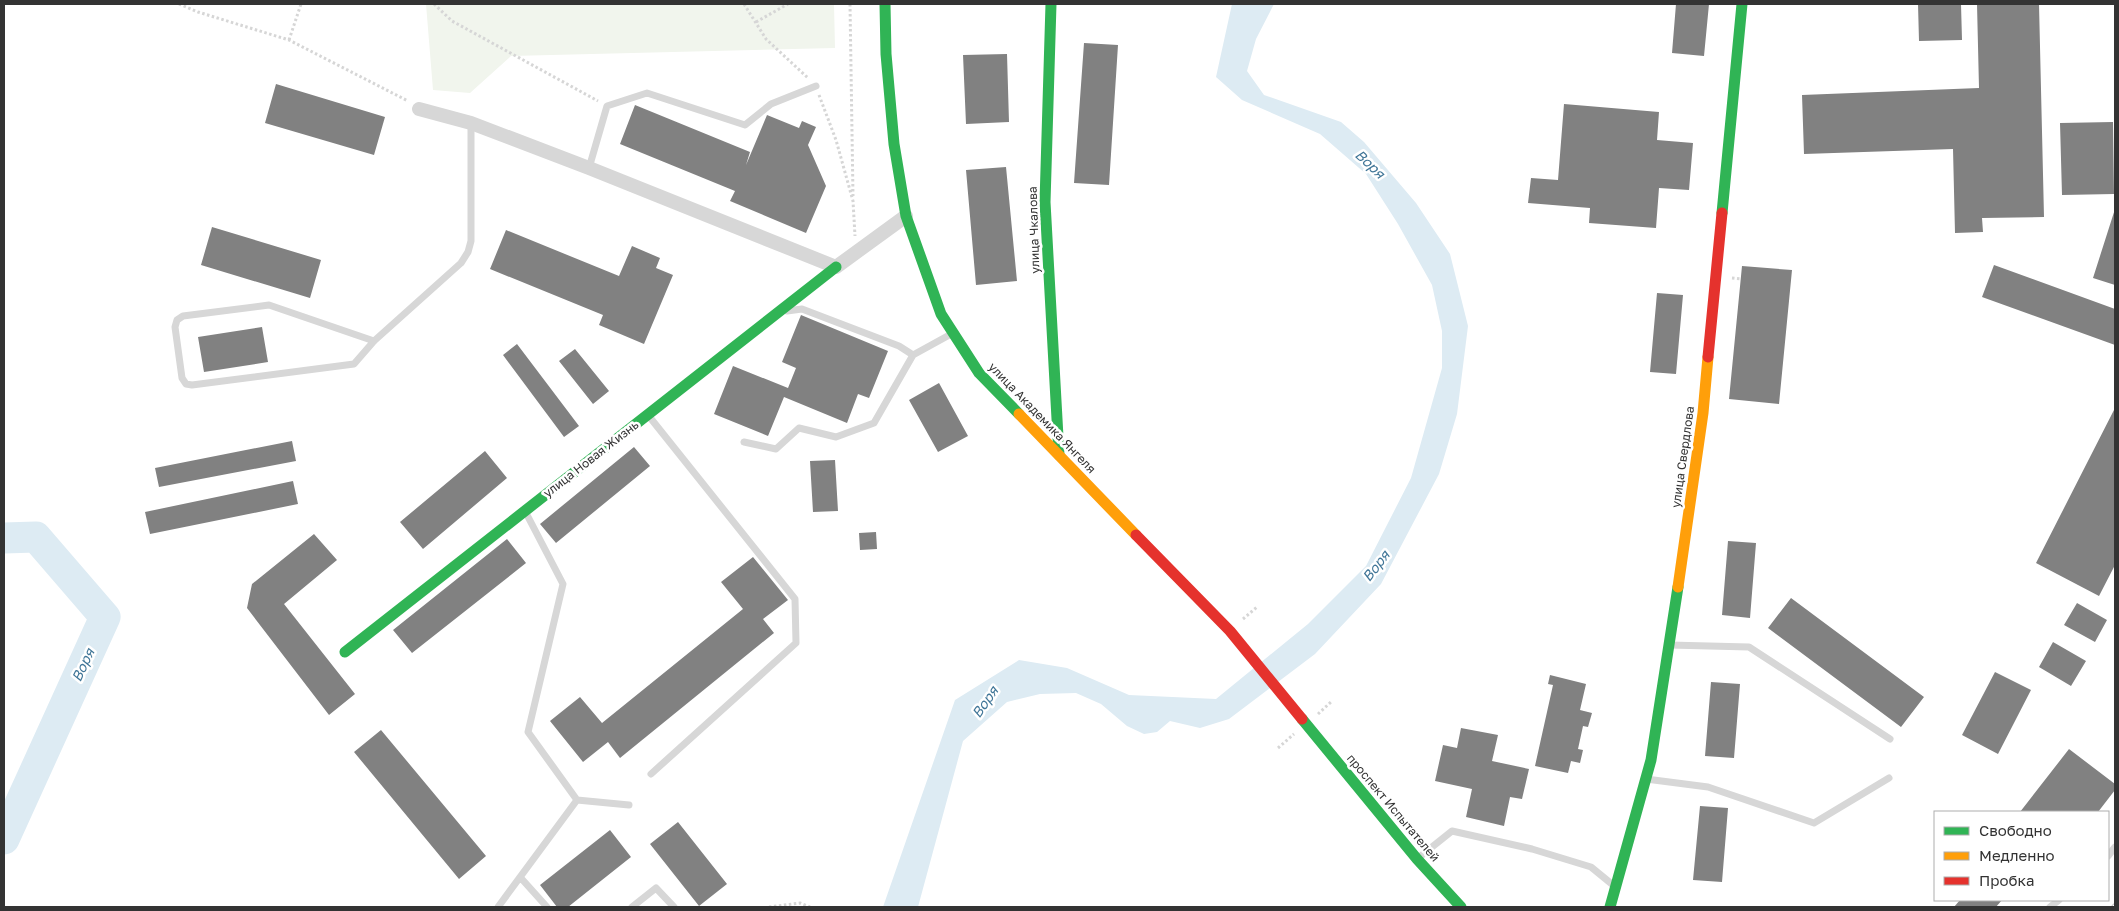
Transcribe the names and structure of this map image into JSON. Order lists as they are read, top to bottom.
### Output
{
  "streets": {
    "street": [
      "улица Чкалова",
      "улица Академика Янгеля",
      "улица Свердлова",
      "улица Новая Жизнь",
      "проспект Испытателей"
    ]
  },
  "crossings": [
    ["улица Чкалова", "улица Академика Янгеля"],
    ["улица Академика Янгеля", "улица Новая Жизнь"],
    ["улица Академика Янгеля", "проспект Испытателей"]
  ],
  "water": ["Воря"],
  "legend": ["Свободно", "Медленно", "Пробка"]
}
